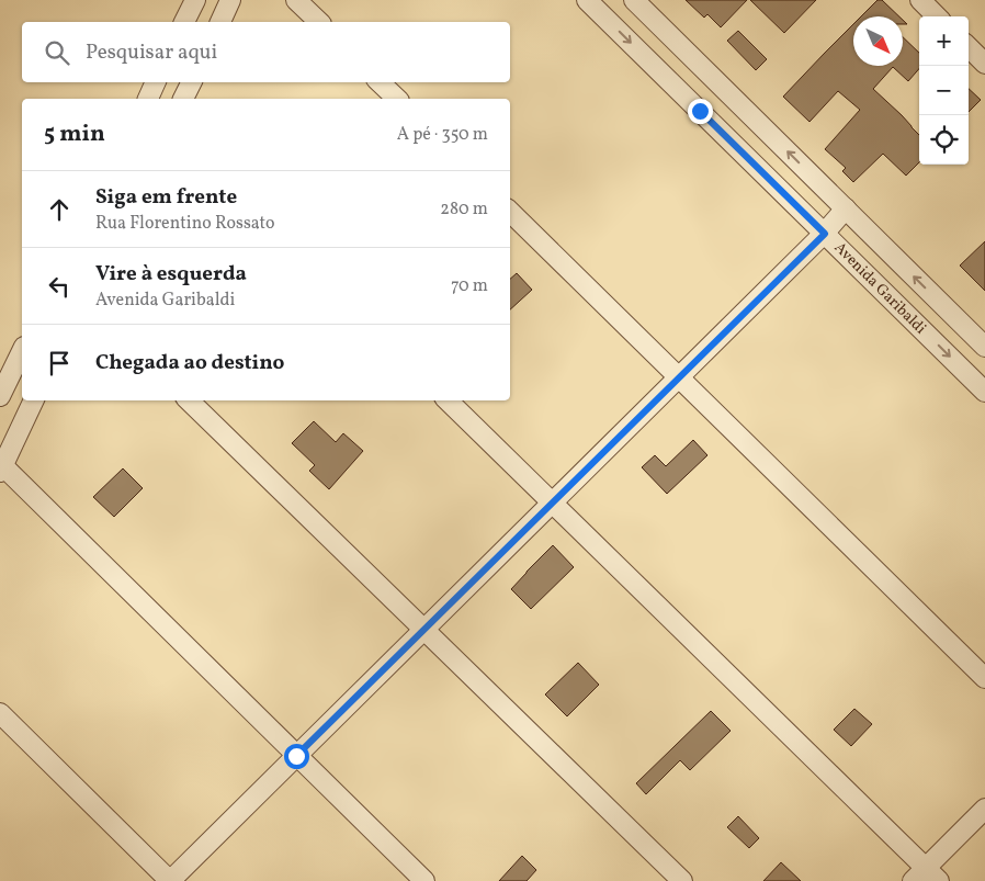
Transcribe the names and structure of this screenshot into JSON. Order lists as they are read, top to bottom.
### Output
{
  "streets": {
    "street": ["Avenida Garibaldi"]
  },
  "north": "bottom right",
  "page": {
    "map_buttons": ["+", "−"],
    "search": "Pesquisar aqui",
    "heading": ["5 min", "A pé · 350 m"],
    "list": [
      ["Siga em frente", "Rua Florentino Rossato", "280 m"],
      ["Vire à esquerda", "Avenida Garibaldi", "70 m"],
      "Chegada ao destino"
    ]
  }
}
